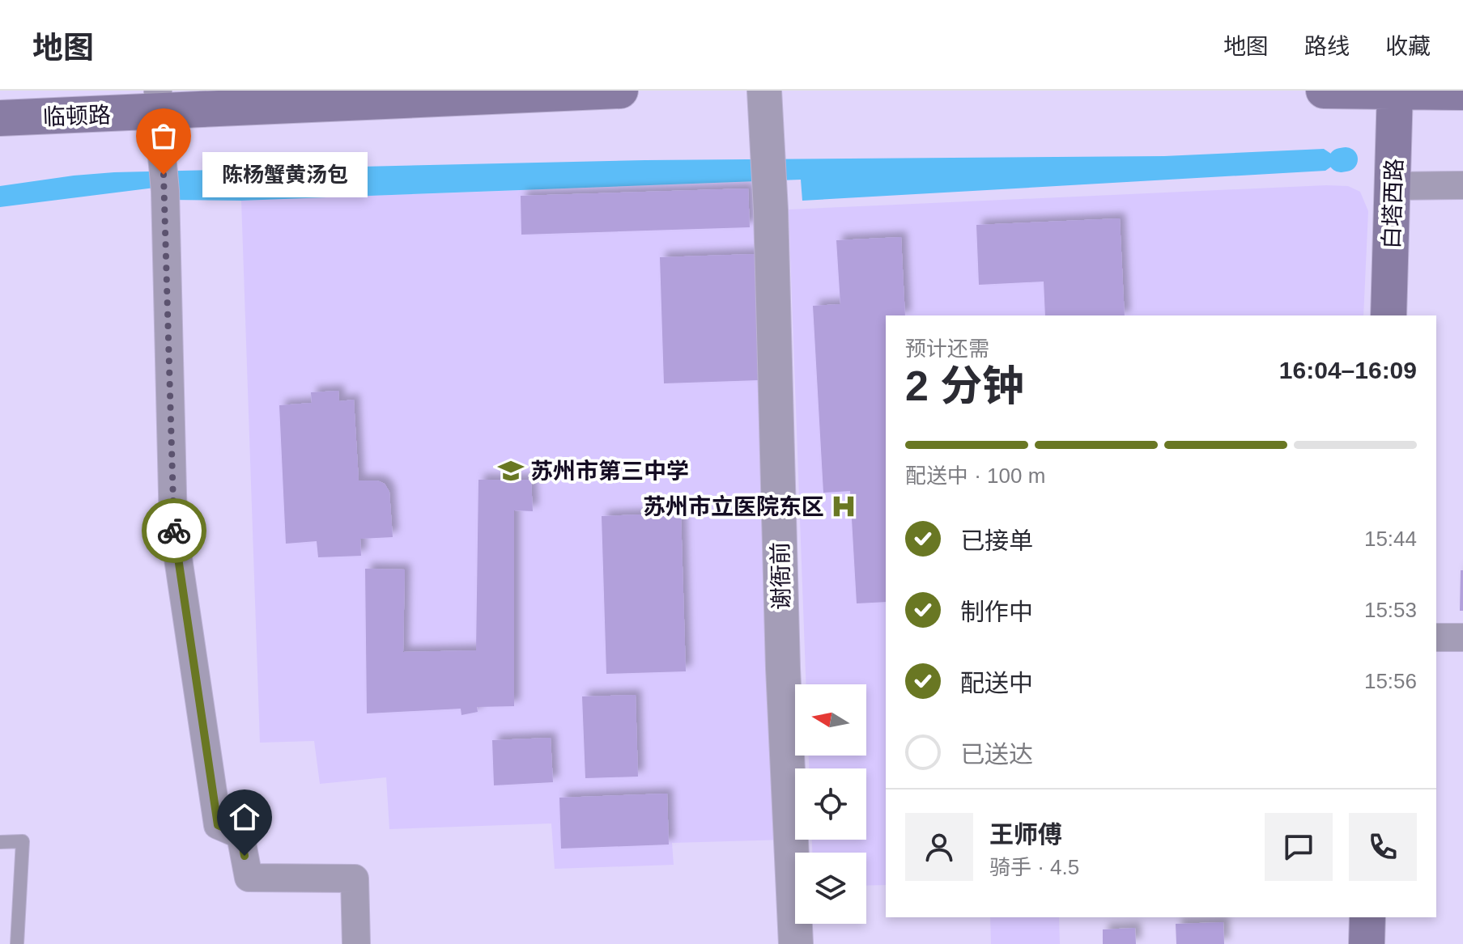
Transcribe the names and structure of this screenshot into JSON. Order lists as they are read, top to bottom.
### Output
{
  "streets": {
    "main road": ["临顿路", "白塔西路"],
    "street": ["谢衙前"]
  },
  "places": {
    "other": ["陈杨蟹黄汤包"],
    "school or university": ["苏州市第三中学"],
    "hospital": ["苏州市立医院东区"]
  },
  "north": "left",
  "page": {
    "header": "地图",
    "nav": ["地图", "路线", "收藏"],
    "bubble": "陈杨蟹黄汤包",
    "heading": ["2 分钟", "预计还需", "16:04–16:09"],
    "panel": ["王师傅", "骑手 · 4.5"],
    "bar": "配送中 · 100 m",
    "list": [
      ["已接单", "15:44"],
      ["制作中", "15:53"],
      ["配送中", "15:56"],
      "已送达"
    ]
  }
}
